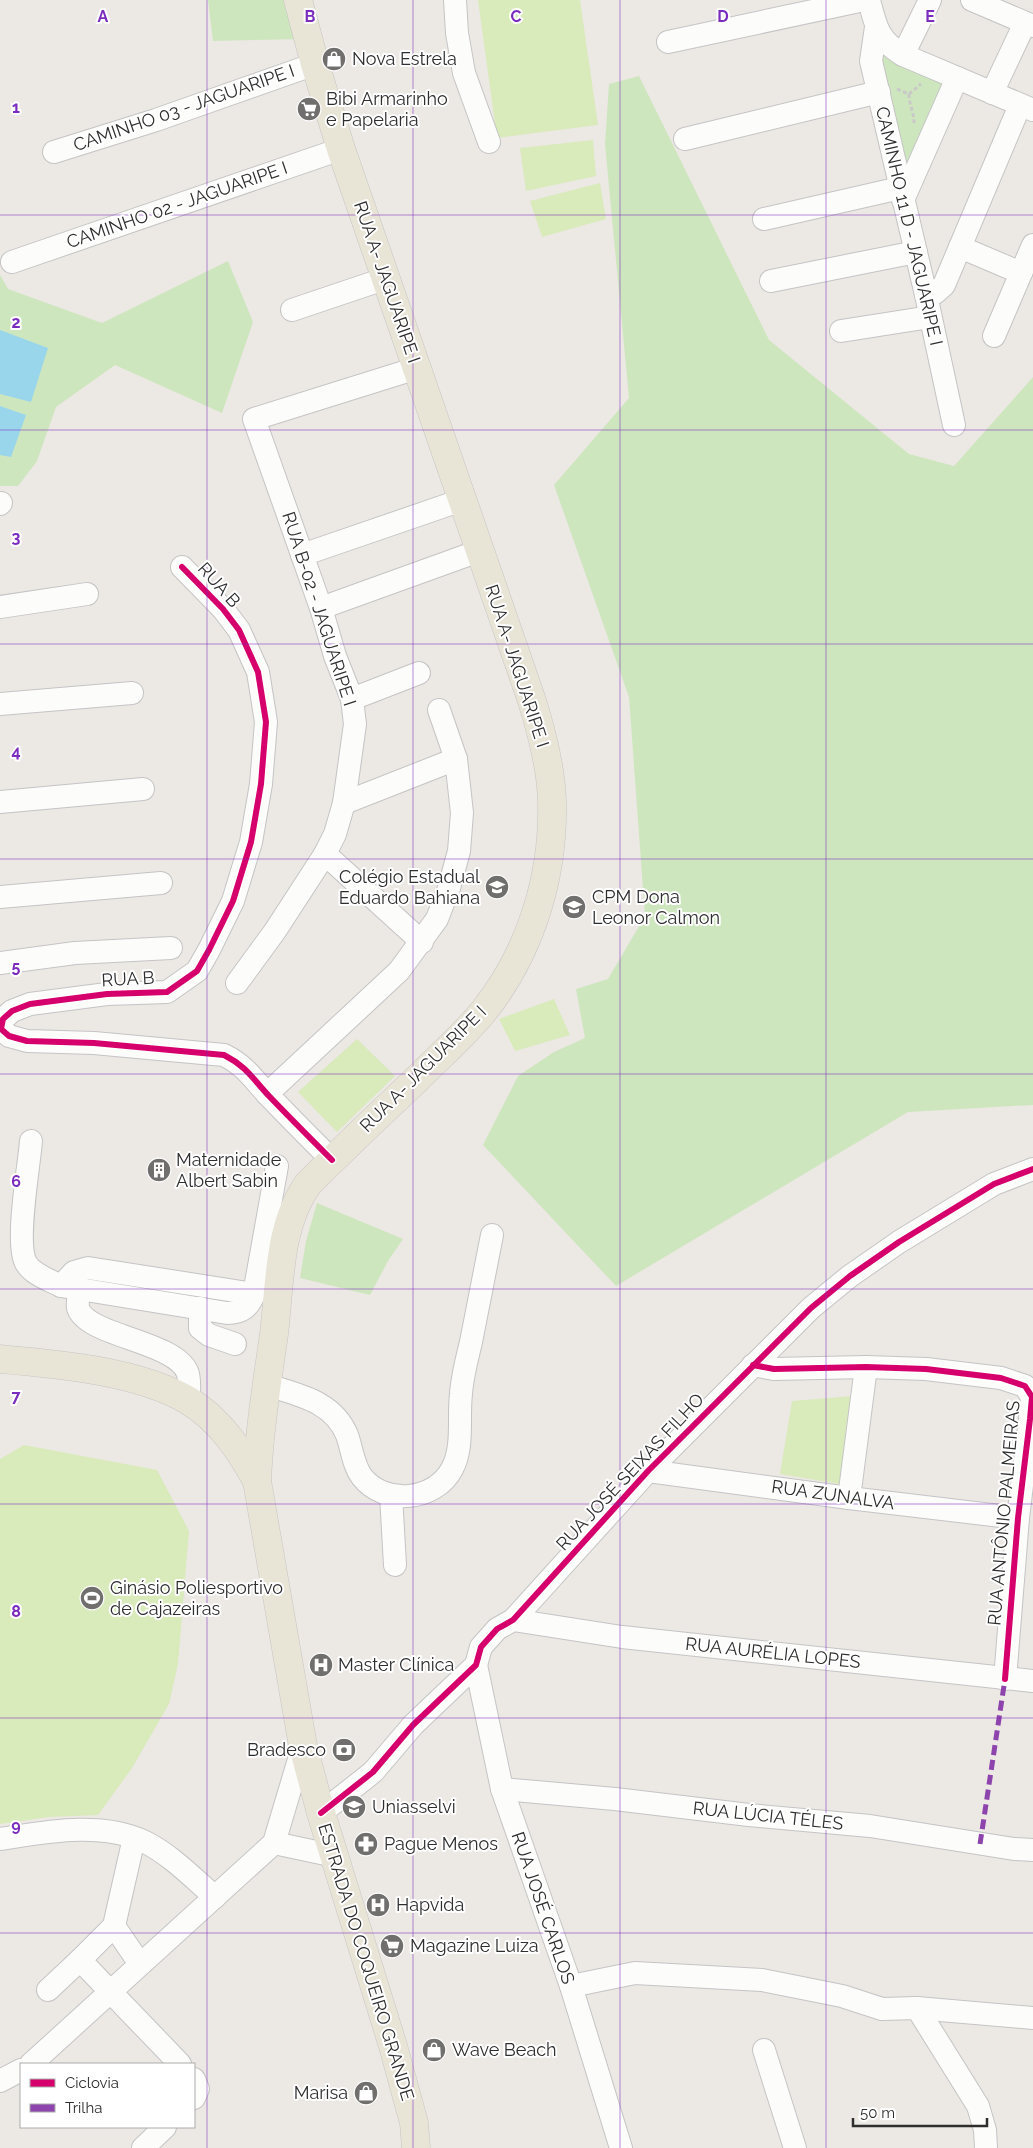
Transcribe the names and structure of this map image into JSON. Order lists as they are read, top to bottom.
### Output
{
  "streets": {
    "main road": ["RUA A- JAGUARIPE I", "ESTRADA DO COQUEIRO GRANDE"],
    "street": [
      "CAMINHO 03 - JAGUARIPE I",
      "CAMINHO 02 - JAGUARIPE I",
      "CAMINHO 11 D - JAGUARIPE I",
      "RUA B",
      "RUA B-02 - JAGUARIPE I",
      "RUA JOSÉ SEIXAS FILHO",
      "RUA ZUNALVA",
      "RUA ANTÔNIO PALMEIRAS",
      "RUA AURÉLIA LOPES",
      "RUA LÚCIA TÉLES",
      "RUA JOSÉ CARLOS"
    ]
  },
  "crossings": [
    ["CAMINHO 03 - JAGUARIPE I", "RUA A- JAGUARIPE I"],
    ["CAMINHO 02 - JAGUARIPE I", "RUA A- JAGUARIPE I"],
    ["RUA A- JAGUARIPE I", "RUA B"],
    ["RUA A- JAGUARIPE I", "RUA B-02 - JAGUARIPE I"],
    ["RUA A- JAGUARIPE I", "ESTRADA DO COQUEIRO GRANDE"],
    ["RUA JOSÉ SEIXAS FILHO", "RUA ZUNALVA"],
    ["RUA JOSÉ SEIXAS FILHO", "RUA ANTÔNIO PALMEIRAS"],
    ["RUA JOSÉ SEIXAS FILHO", "RUA AURÉLIA LOPES"],
    ["RUA JOSÉ SEIXAS FILHO", "RUA JOSÉ CARLOS"],
    ["RUA JOSÉ SEIXAS FILHO", "ESTRADA DO COQUEIRO GRANDE"],
    ["RUA ZUNALVA", "RUA ANTÔNIO PALMEIRAS"],
    ["RUA ANTÔNIO PALMEIRAS", "RUA AURÉLIA LOPES"],
    ["RUA LÚCIA TÉLES", "RUA JOSÉ CARLOS"]
  ],
  "places": {
    "shop": ["Nova Estrela", "Wave Beach", "Marisa"],
    "supermarket": ["Bibi Armarinho e Papelaria", "Magazine Luiza"],
    "school or university": ["Colégio Estadual Eduardo Bahiana", "CPM Dona Leonor Calmon", "Uniasselvi"],
    "building": ["Maternidade Albert Sabin"],
    "sports": ["Ginásio Poliesportivo de Cajazeiras"],
    "hospital": ["Master Clínica", "Hapvida"],
    "bank": ["Bradesco"],
    "pharmacy": ["Pague Menos"]
  },
  "legend": ["Ciclovia", "Trilha"],
  "scale_bar": "50 m",
  "grid": {
    "columns": [
      "A",
      "B",
      "C",
      "D",
      "E"
    ],
    "rows": [
      "1",
      "2",
      "3",
      "4",
      "5",
      "6",
      "7",
      "8",
      "9"
    ]
  }
}
